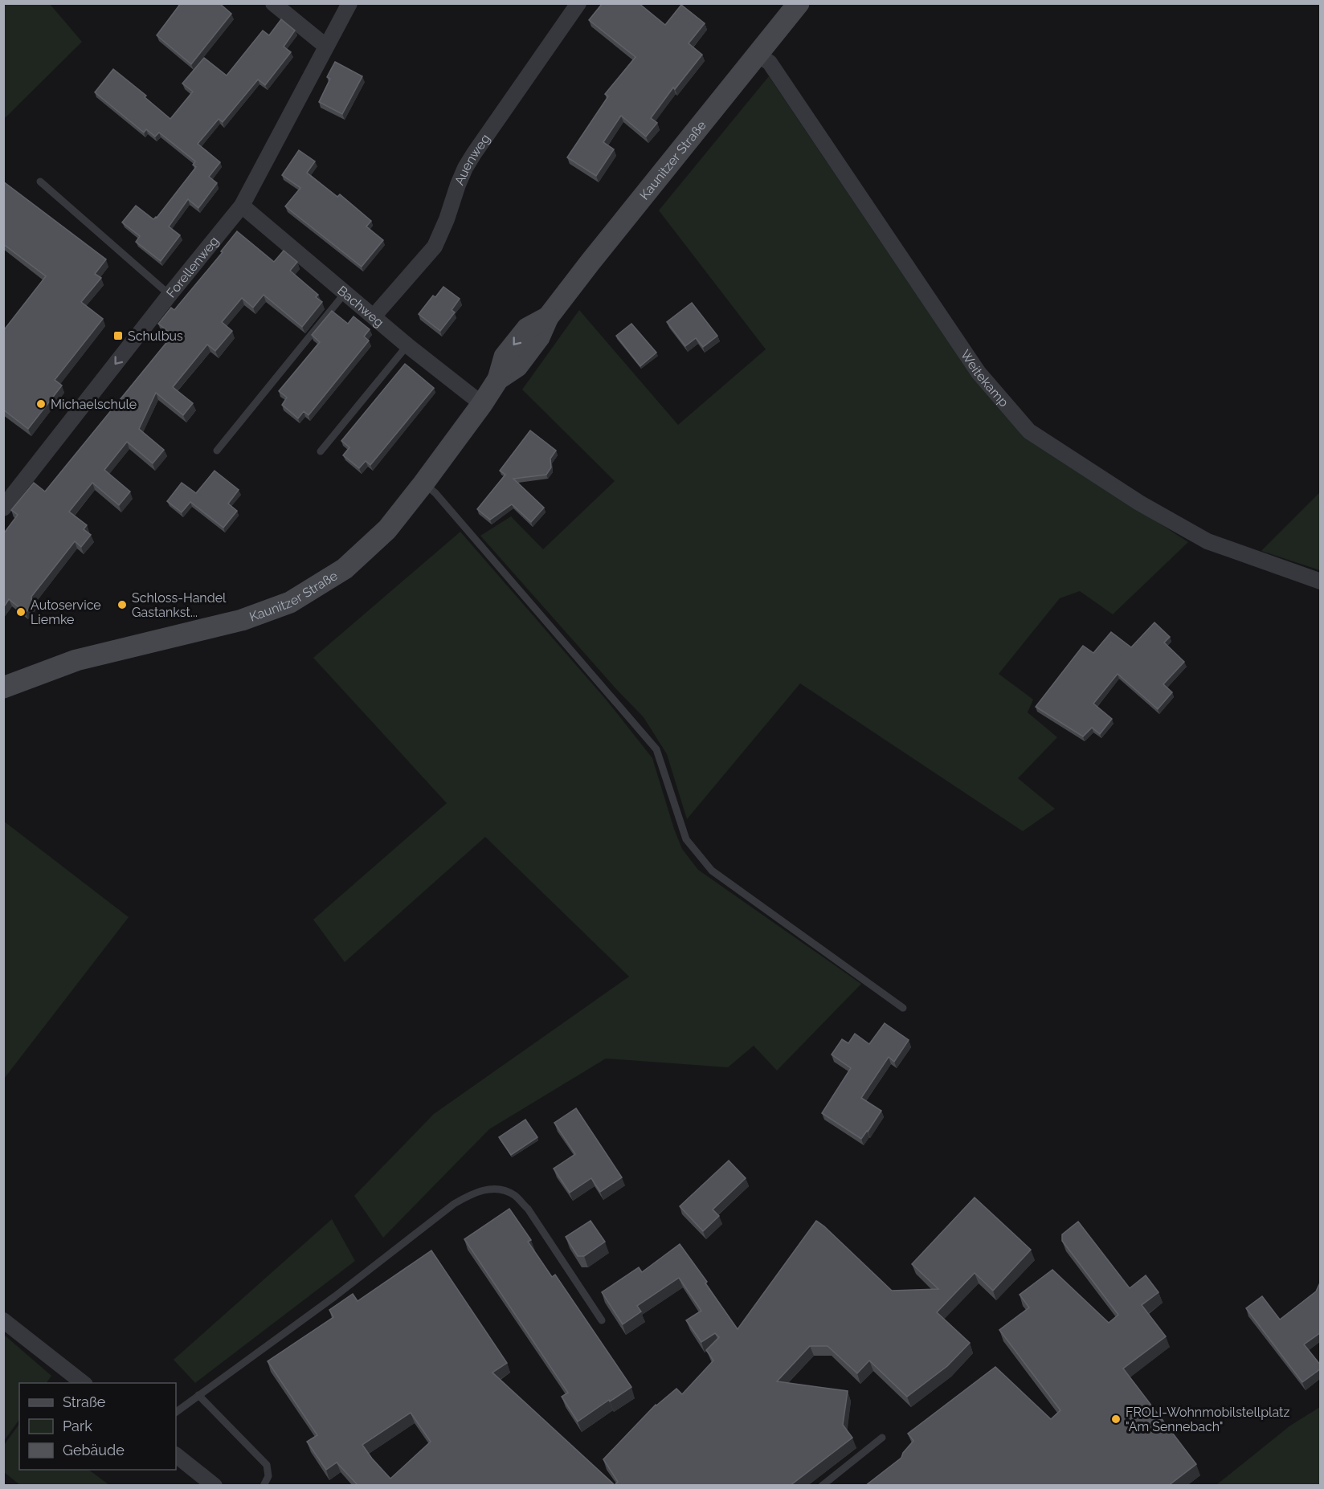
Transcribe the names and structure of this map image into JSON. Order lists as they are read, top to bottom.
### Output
{
  "streets": {
    "street": [
      "Auenweg",
      "Kaunitzer Straße",
      "Forellenweg",
      "Bachweg",
      "Weitekamp"
    ]
  },
  "crossings": [
    ["Auenweg", "Bachweg"],
    ["Kaunitzer Straße", "Bachweg"],
    ["Kaunitzer Straße", "Weitekamp"],
    ["Forellenweg", "Bachweg"]
  ],
  "one_way": ["Forellenweg"],
  "places": {
    "transit": ["Schulbus"],
    "other": [
      "Michaelschule",
      "Schloss-Handel Gastankst...",
      "Autoservice Liemke",
      "FROLI-Wohnmobilstellplatz \"Am Sennebach\""
    ]
  },
  "legend": ["Straße", "Park", "Gebäude"]
}
